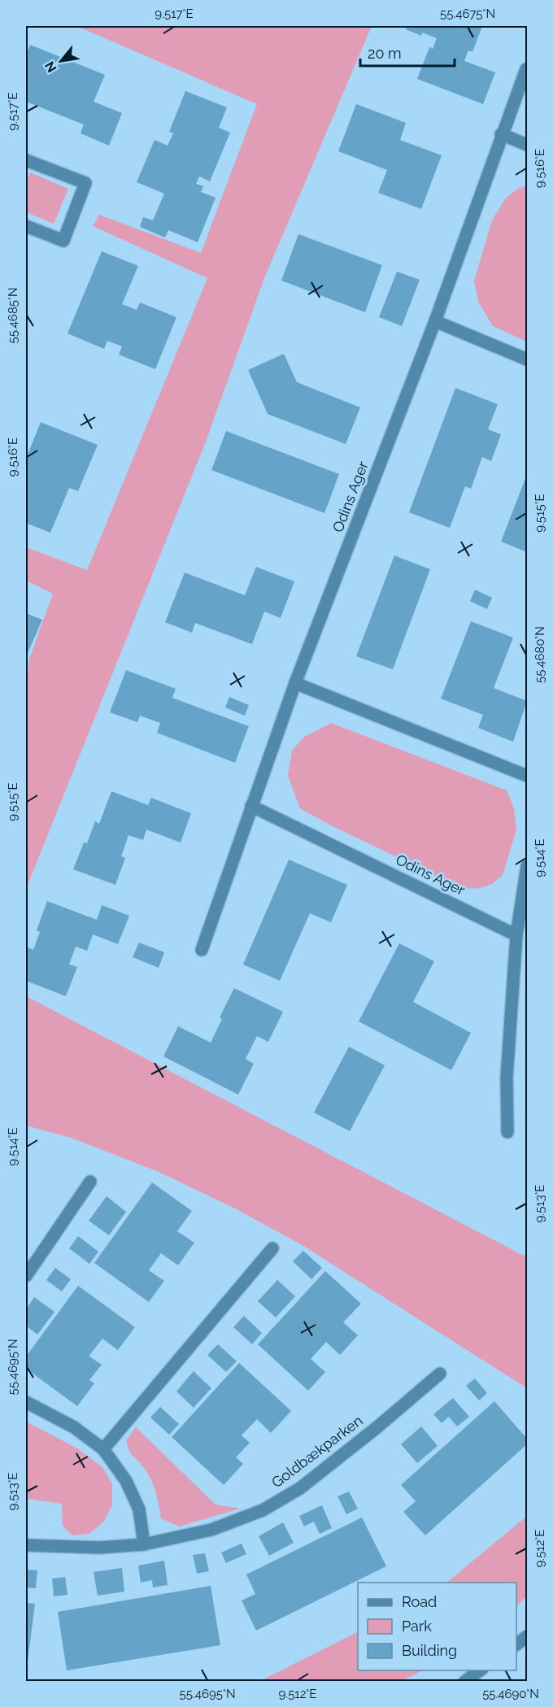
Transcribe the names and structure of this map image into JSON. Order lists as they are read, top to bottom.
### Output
{
  "streets": {
    "street": ["Odins Ager", "Goldbækparken"]
  },
  "legend": ["Road", "Park", "Building"],
  "scale_bar": "20 m",
  "north": "bottom left",
  "coordinates": [
    "9.517°E",
    "55.4675°N",
    "9.516°E",
    "55.4685°N",
    "9.515°E",
    "55.4680°N",
    "9.514°E",
    "9.513°E",
    "55.4695°N",
    "9.512°E",
    "55.4690°N"
  ]
}
